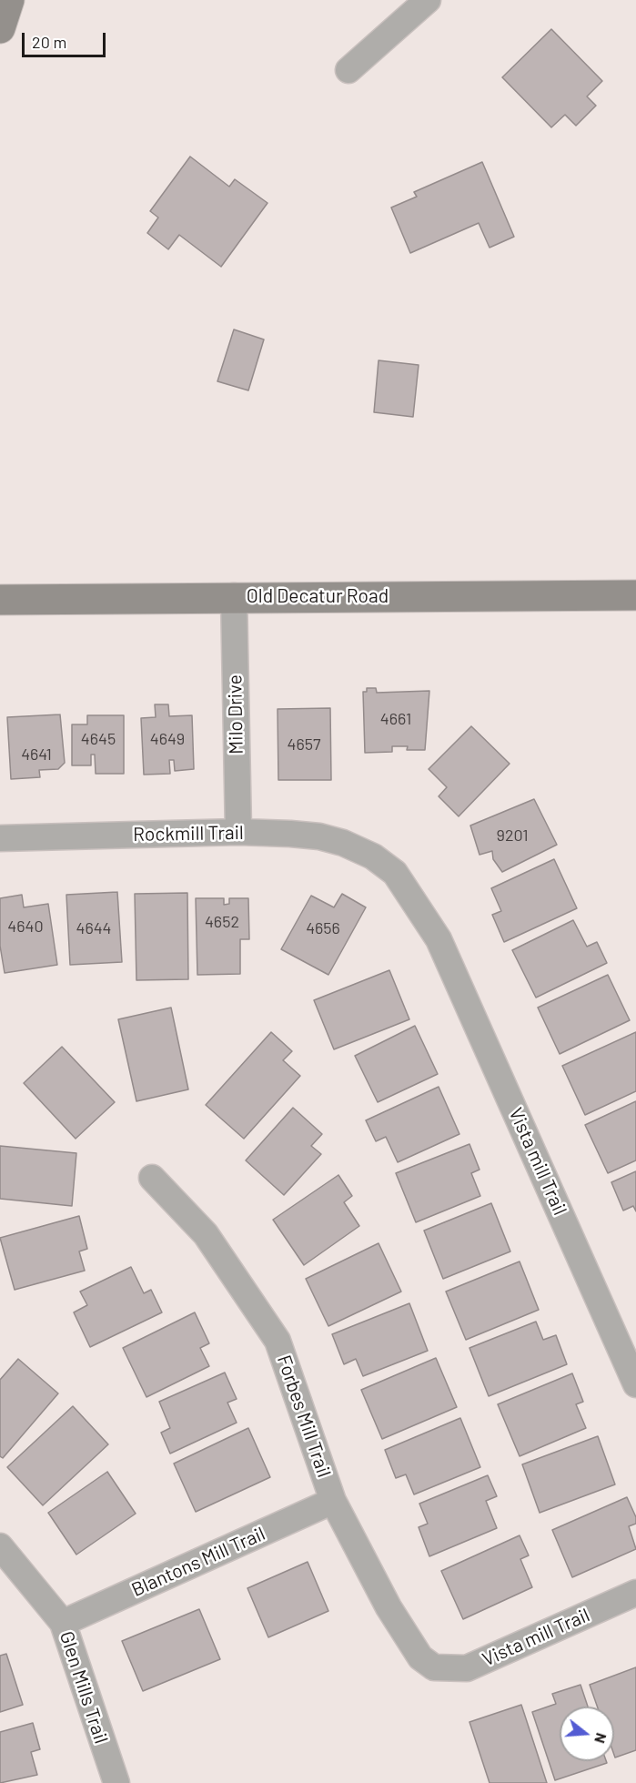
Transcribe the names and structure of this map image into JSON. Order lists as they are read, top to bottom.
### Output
{
  "streets": {
    "street": [
      "Old Decatur Road",
      "Milo Drive",
      "Rockmill Trail",
      "Vista mill Trail",
      "Forbes Mill Trail",
      "Blantons Mill Trail",
      "Glen Mills Trail"
    ]
  },
  "crossings": [
    ["Old Decatur Road", "Milo Drive"],
    ["Milo Drive", "Rockmill Trail"],
    ["Rockmill Trail", "Vista mill Trail"],
    ["Vista mill Trail", "Forbes Mill Trail"],
    ["Forbes Mill Trail", "Blantons Mill Trail"],
    ["Blantons Mill Trail", "Glen Mills Trail"]
  ],
  "house_numbers": [
    "4661",
    "4645",
    "4649",
    "4657",
    "4641",
    "9201",
    "4652",
    "4640",
    "4644",
    "4656"
  ],
  "scale_bar": "20 m",
  "north": "right"
}
